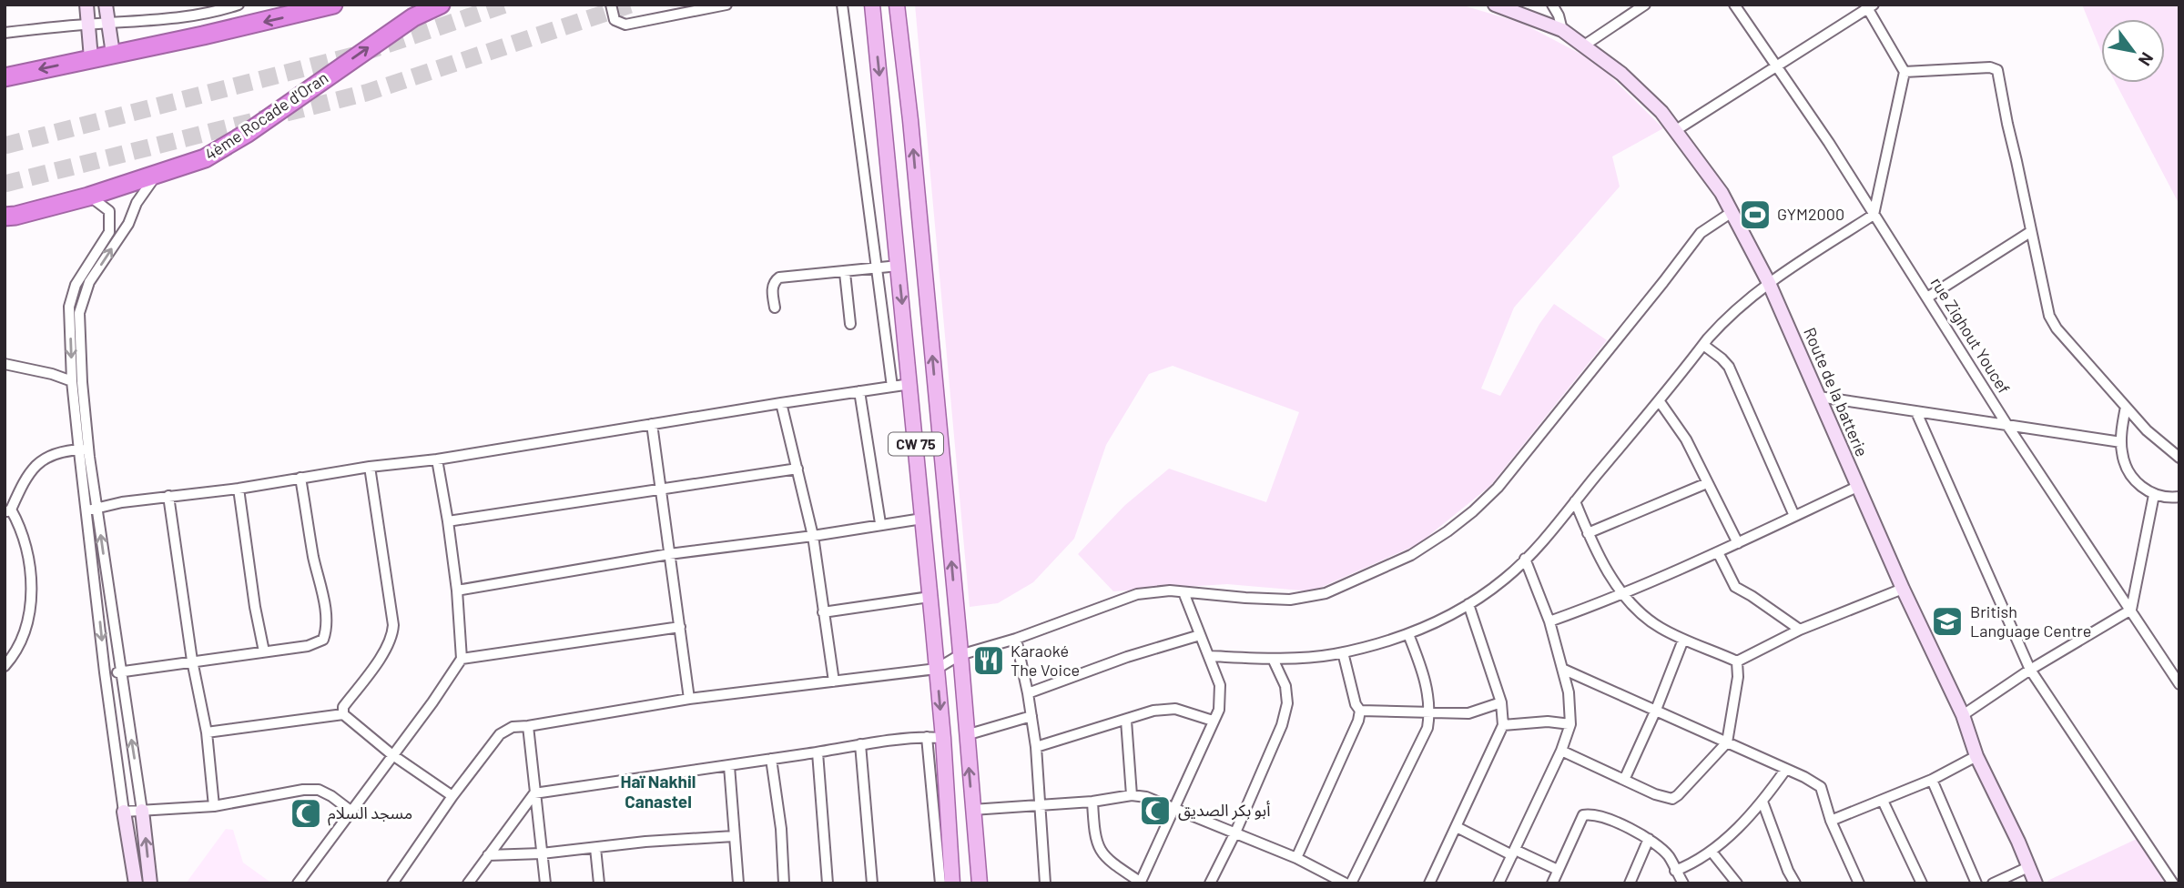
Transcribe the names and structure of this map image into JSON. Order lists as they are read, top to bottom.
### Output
{
  "streets": {
    "highway": ["4ème Rocade d'Oran"],
    "main road": ["Route de la batterie", "CW 75"],
    "street": ["rue Zighout Youcef"]
  },
  "districts": ["Haï Nakhil Canastel"],
  "places": {
    "sports": ["GYM2000"],
    "school or university": ["British Language Centre"],
    "restaurant": ["Karaoké The Voice"],
    "mosque": ["أبو بكر الصديق", "مسجد السلام"]
  },
  "north": "bottom right"
}
